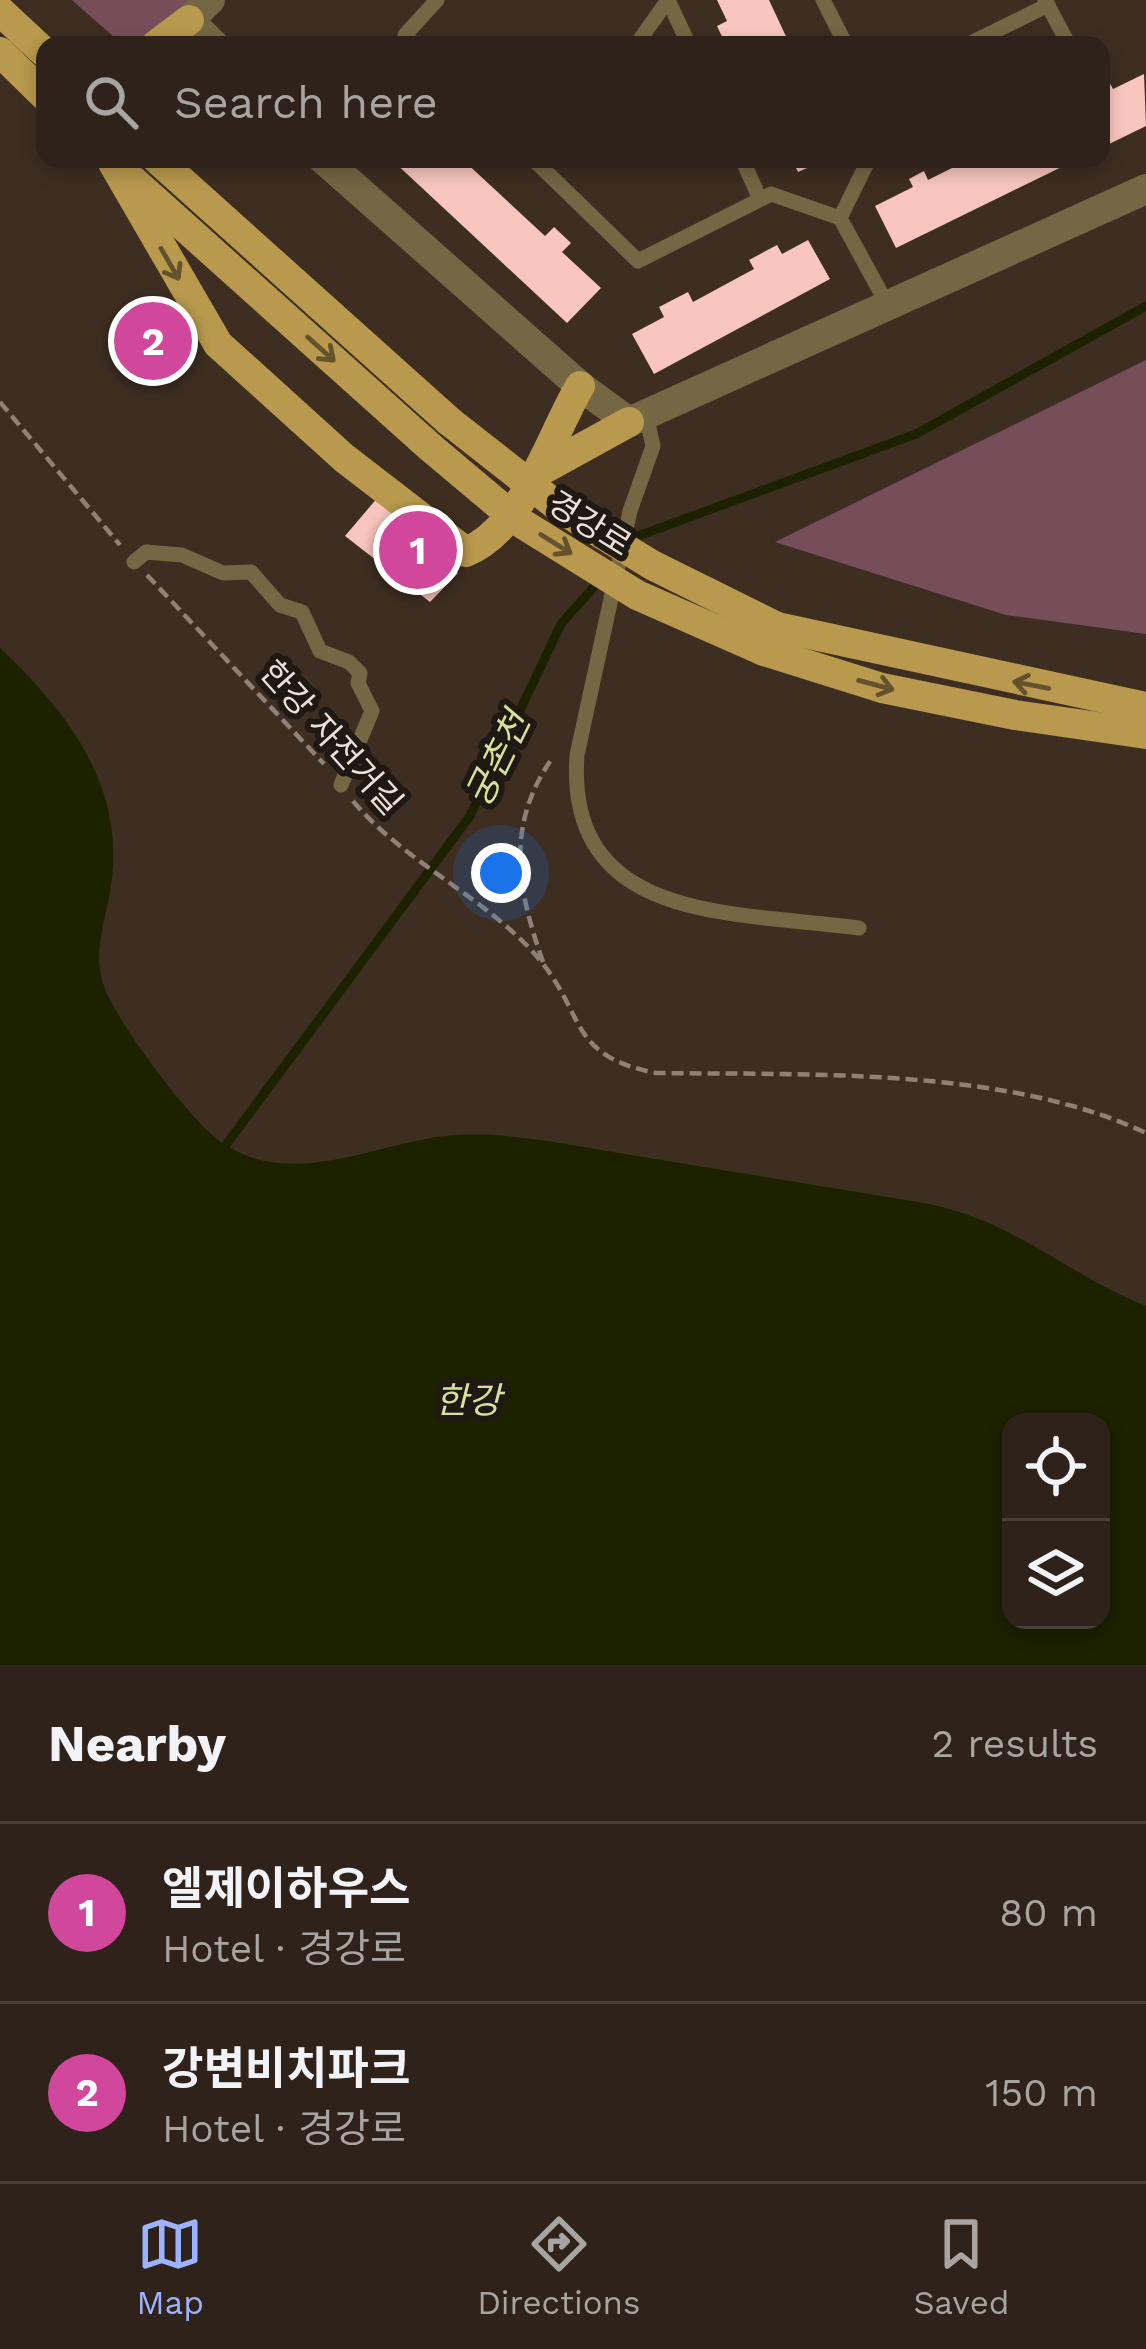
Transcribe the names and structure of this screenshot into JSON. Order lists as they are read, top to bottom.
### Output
{
  "streets": {
    "main road": ["경강로"],
    "path": ["한강 자전거길"]
  },
  "water": ["궁촌천", "한강"],
  "page": {
    "search": "Search here",
    "pins": ["2", "1"],
    "heading": ["Nearby", "2 results"],
    "list": [
      {
        "mark": "1",
        "name": "엘제이하우스",
        "note": "Hotel · 경강로",
        "value": "80 m"
      },
      {
        "mark": "2",
        "name": "강변비치파크",
        "note": "Hotel · 경강로",
        "value": "150 m"
      }
    ],
    "nav": ["Map", "Directions", "Saved"]
  }
}
